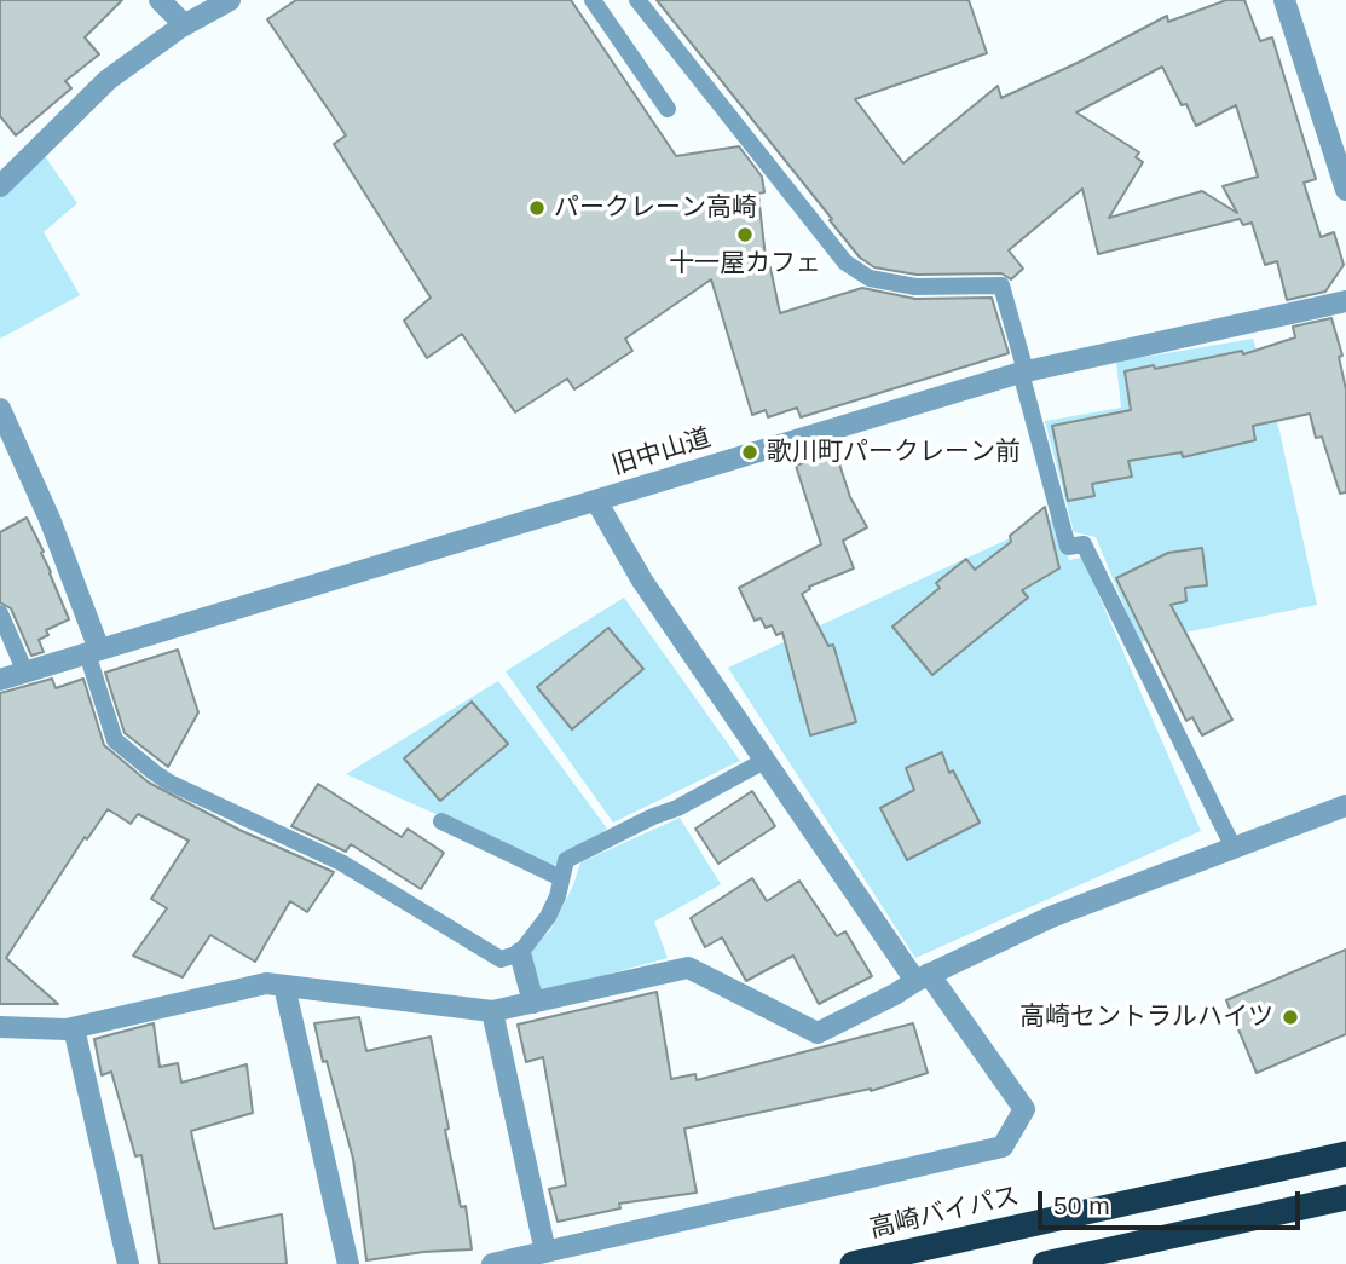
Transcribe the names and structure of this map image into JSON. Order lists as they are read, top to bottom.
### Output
{
  "streets": {
    "highway": ["高崎バイパス"],
    "street": ["旧中山道"]
  },
  "places": [
    "パークレーン高崎",
    "十一屋カフェ",
    "歌川町パークレーン前",
    "高崎セントラルハイツ"
  ],
  "scale_bar": "50 m"
}
